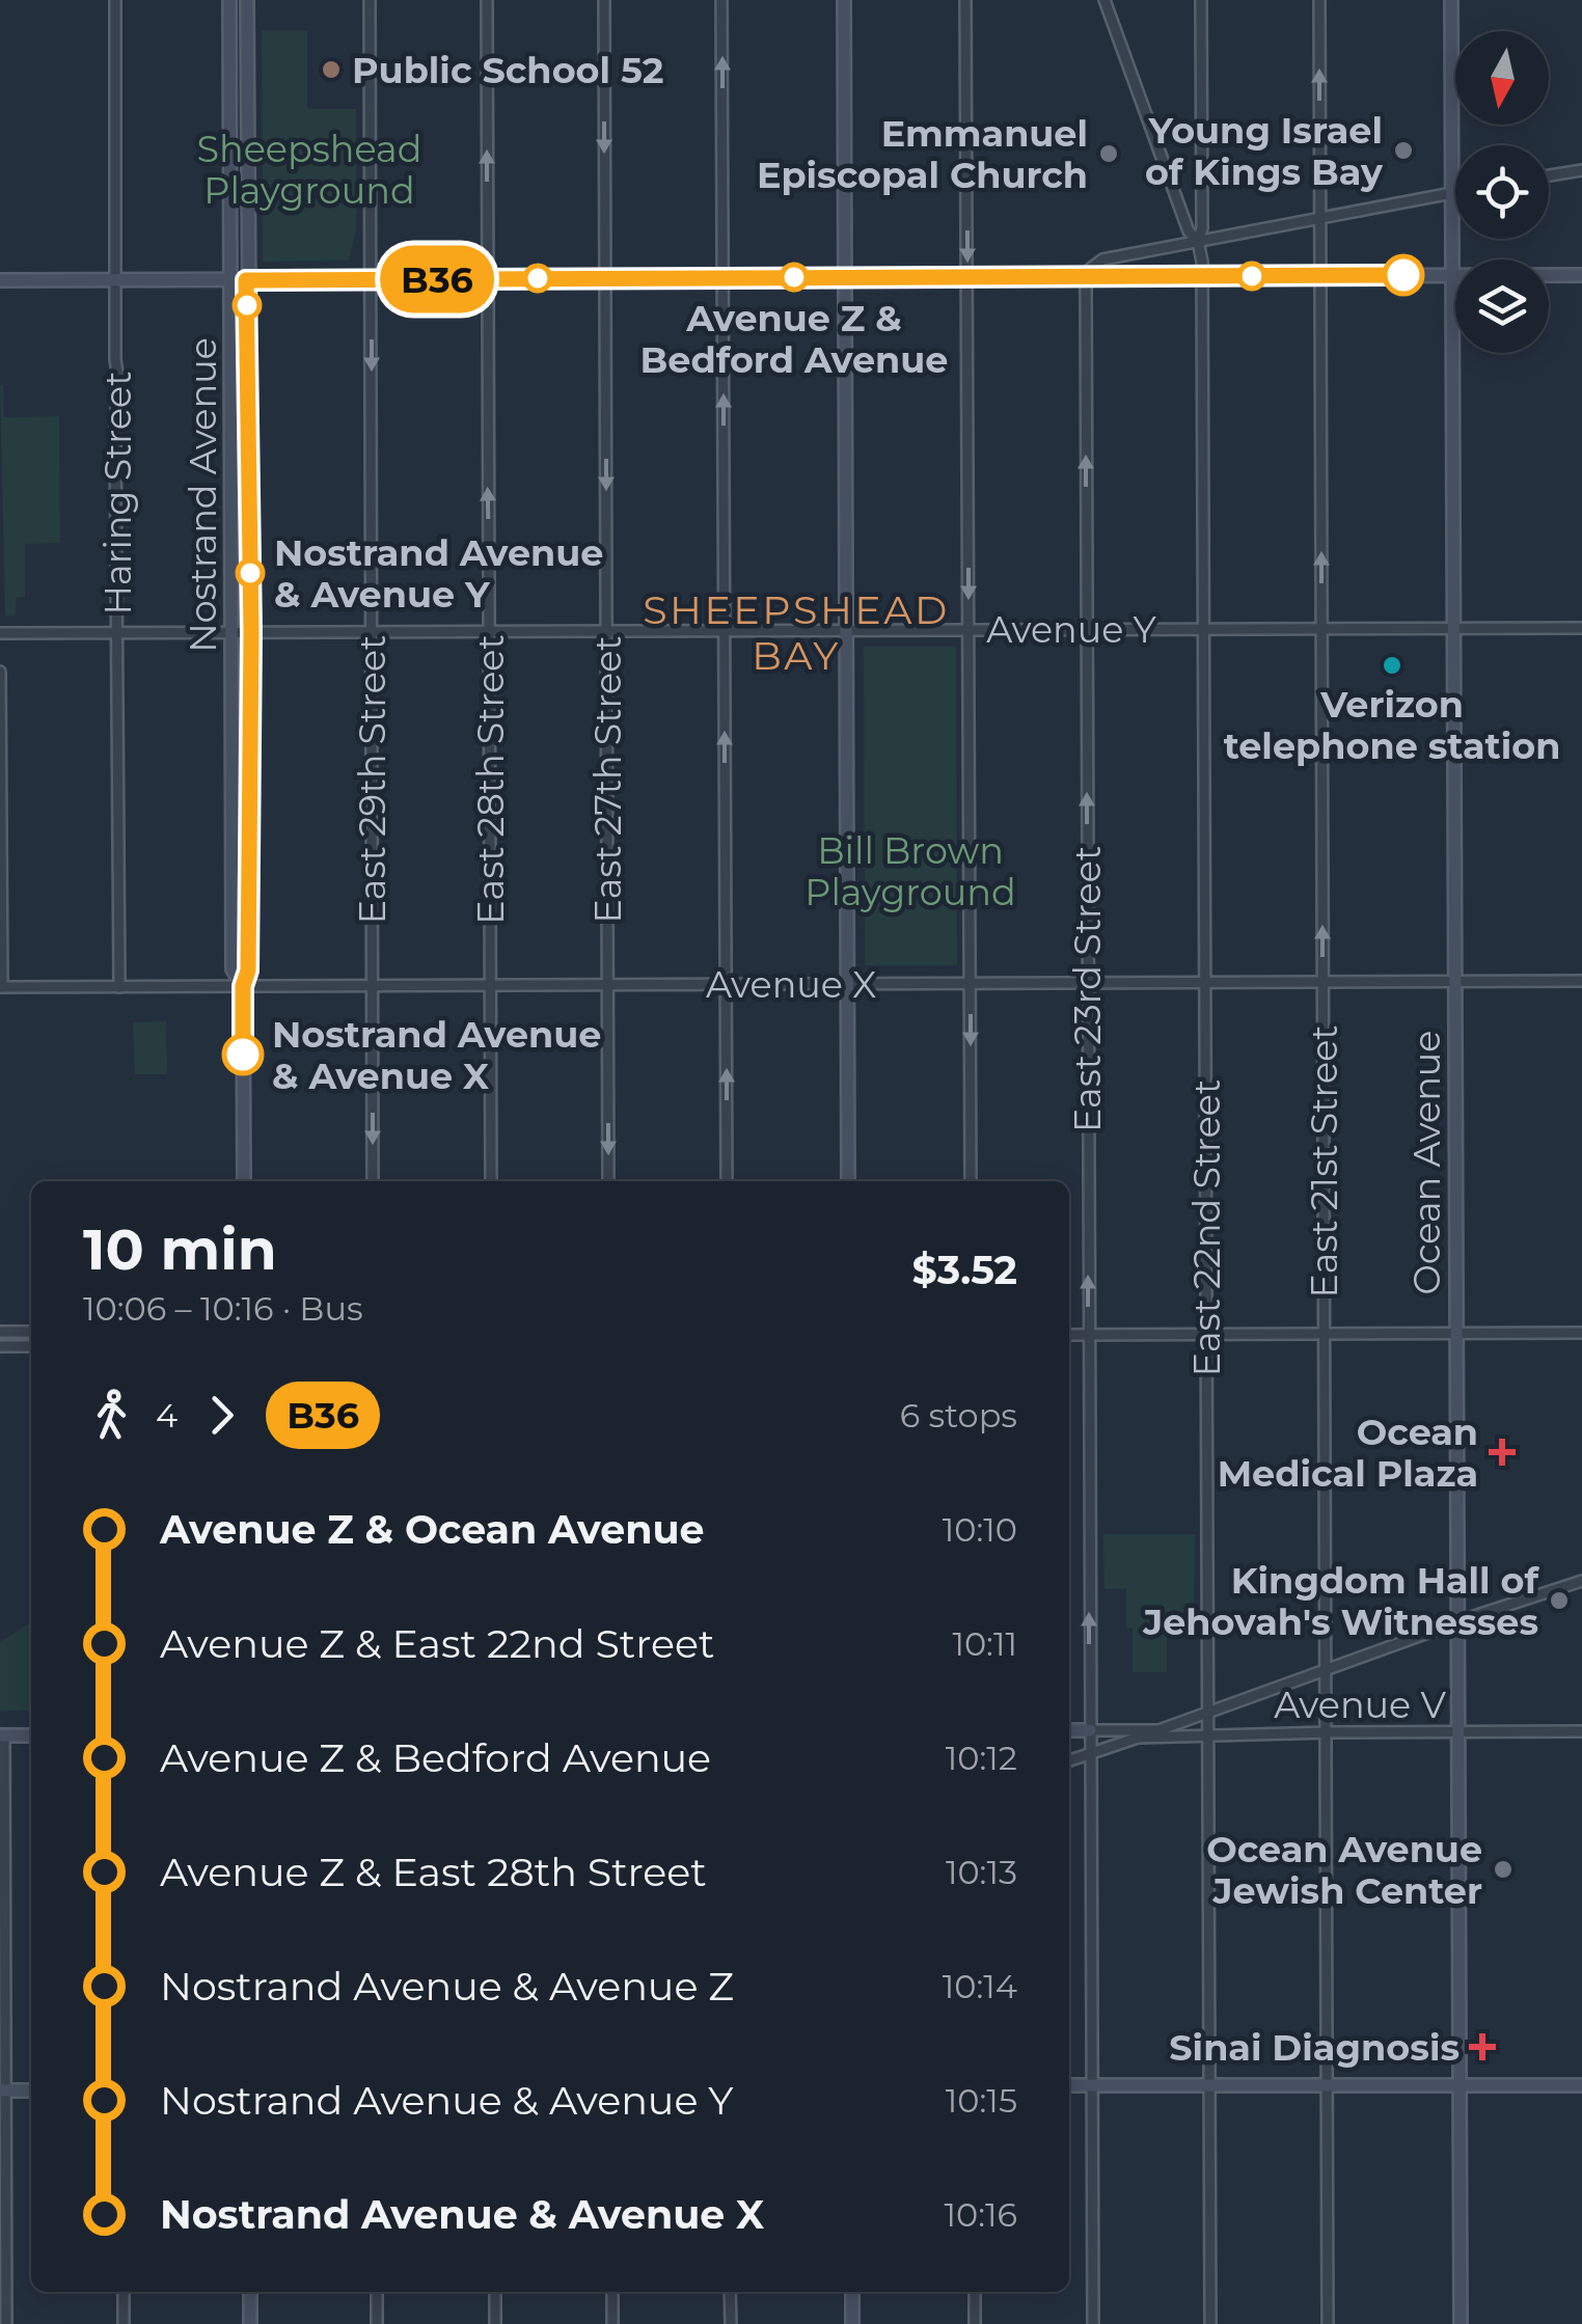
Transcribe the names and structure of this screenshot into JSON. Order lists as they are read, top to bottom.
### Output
{
  "streets": {
    "main road": ["Nostrand Avenue", "Ocean Avenue"],
    "street": [
      "Haring Street",
      "Avenue Y",
      "East 29th Street",
      "East 28th Street",
      "East 27th Street",
      "Avenue X",
      "East 23rd Street",
      "East 21st Street",
      "East 22nd Street",
      "Avenue V"
    ]
  },
  "crossings": [
    ["Haring Street", "Avenue Y"],
    ["Haring Street", "Avenue X"],
    ["Nostrand Avenue", "Avenue Y"],
    ["Nostrand Avenue", "Avenue X"],
    ["Avenue Y", "East 29th Street"],
    ["Avenue Y", "East 28th Street"],
    ["Avenue Y", "East 27th Street"],
    ["Avenue Y", "East 23rd Street"],
    ["Avenue Y", "East 21st Street"],
    ["Avenue Y", "Ocean Avenue"],
    ["Avenue Y", "East 22nd Street"],
    ["East 29th Street", "Avenue X"],
    ["East 28th Street", "Avenue X"],
    ["East 27th Street", "Avenue X"],
    ["Avenue X", "East 23rd Street"],
    ["Avenue X", "East 21st Street"],
    ["Avenue X", "Ocean Avenue"],
    ["Avenue X", "East 22nd Street"],
    ["East 23rd Street", "Avenue V"],
    ["East 21st Street", "Avenue V"],
    ["Ocean Avenue", "Avenue V"],
    ["East 22nd Street", "Avenue V"]
  ],
  "one_way": [
    "East 29th Street",
    "East 28th Street",
    "East 27th Street",
    "East 23rd Street",
    "East 21st Street"
  ],
  "districts": ["SHEEPSHEAD BAY"],
  "parks": ["Sheepshead Playground", "Bill Brown Playground"],
  "places": {
    "other": [
      "Public School 52",
      "Young Israel of Kings Bay",
      "Emmanuel Episcopal Church",
      "Avenue Z & Bedford Avenue",
      "Nostrand Avenue & Avenue Y",
      "Verizon telephone station",
      "Nostrand Avenue & Avenue X",
      "Kingdom Hall of Jehovah's Witnesses",
      "Ocean Avenue Jewish Center"
    ],
    "health": ["Ocean Medical Plaza", "Sinai Diagnosis"]
  },
  "lines": ["bus line B36"],
  "north": "bottom",
  "page": {
    "on_map": "B36",
    "heading": ["10 min", "10:06 – 10:16 · Bus", "$3.52"],
    "legs": ["4", "B36", "6 stops"],
    "list": [
      {
        "name": "Avenue Z & Ocean Avenue",
        "value": "10:10"
      },
      {
        "name": "Avenue Z & East 22nd Street",
        "value": "10:11"
      },
      {
        "name": "Avenue Z & Bedford Avenue",
        "value": "10:12"
      },
      {
        "name": "Avenue Z & East 28th Street",
        "value": "10:13"
      },
      {
        "name": "Nostrand Avenue & Avenue Z",
        "value": "10:14"
      },
      {
        "name": "Nostrand Avenue & Avenue Y",
        "value": "10:15"
      },
      {
        "name": "Nostrand Avenue & Avenue X",
        "value": "10:16"
      }
    ]
  }
}
